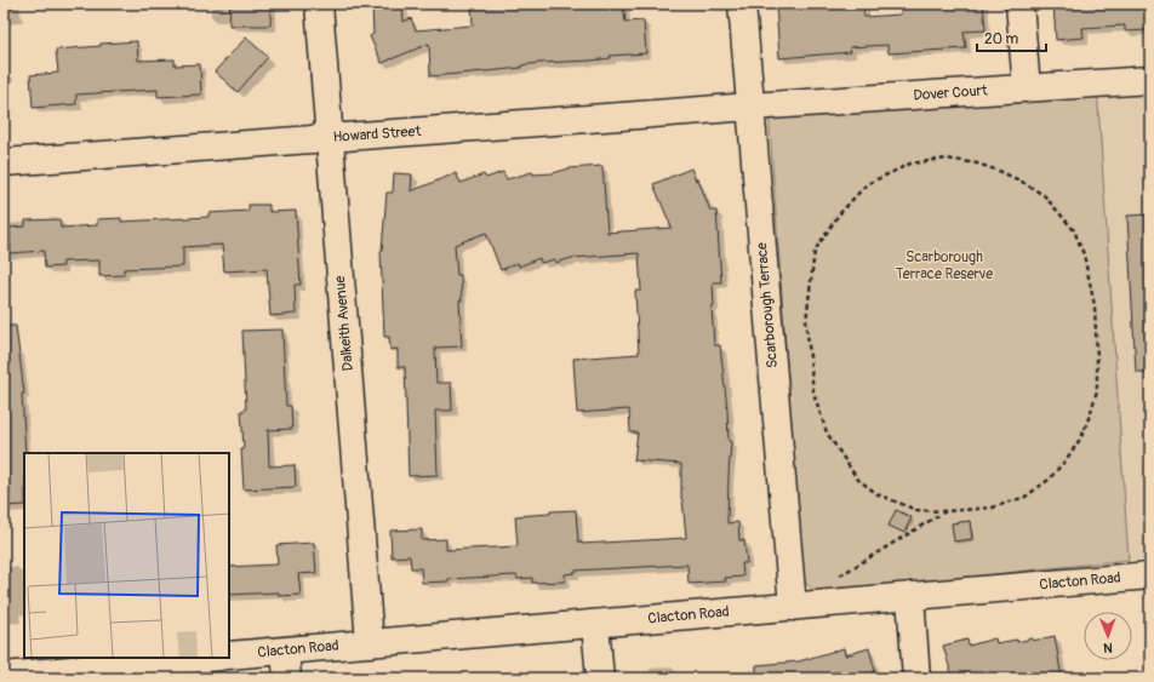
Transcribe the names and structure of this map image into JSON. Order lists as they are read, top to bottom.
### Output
{
  "streets": {
    "street": [
      "Dover Court",
      "Howard Street",
      "Scarborough Terrace",
      "Dalkeith Avenue",
      "Clacton Road"
    ]
  },
  "crossings": [
    ["Dover Court", "Howard Street"],
    ["Dover Court", "Scarborough Terrace"],
    ["Howard Street", "Scarborough Terrace"],
    ["Howard Street", "Dalkeith Avenue"],
    ["Scarborough Terrace", "Clacton Road"],
    ["Dalkeith Avenue", "Clacton Road"]
  ],
  "parks": ["Scarborough Terrace Reserve"],
  "scale_bar": "20 m",
  "north": "bottom"
}
